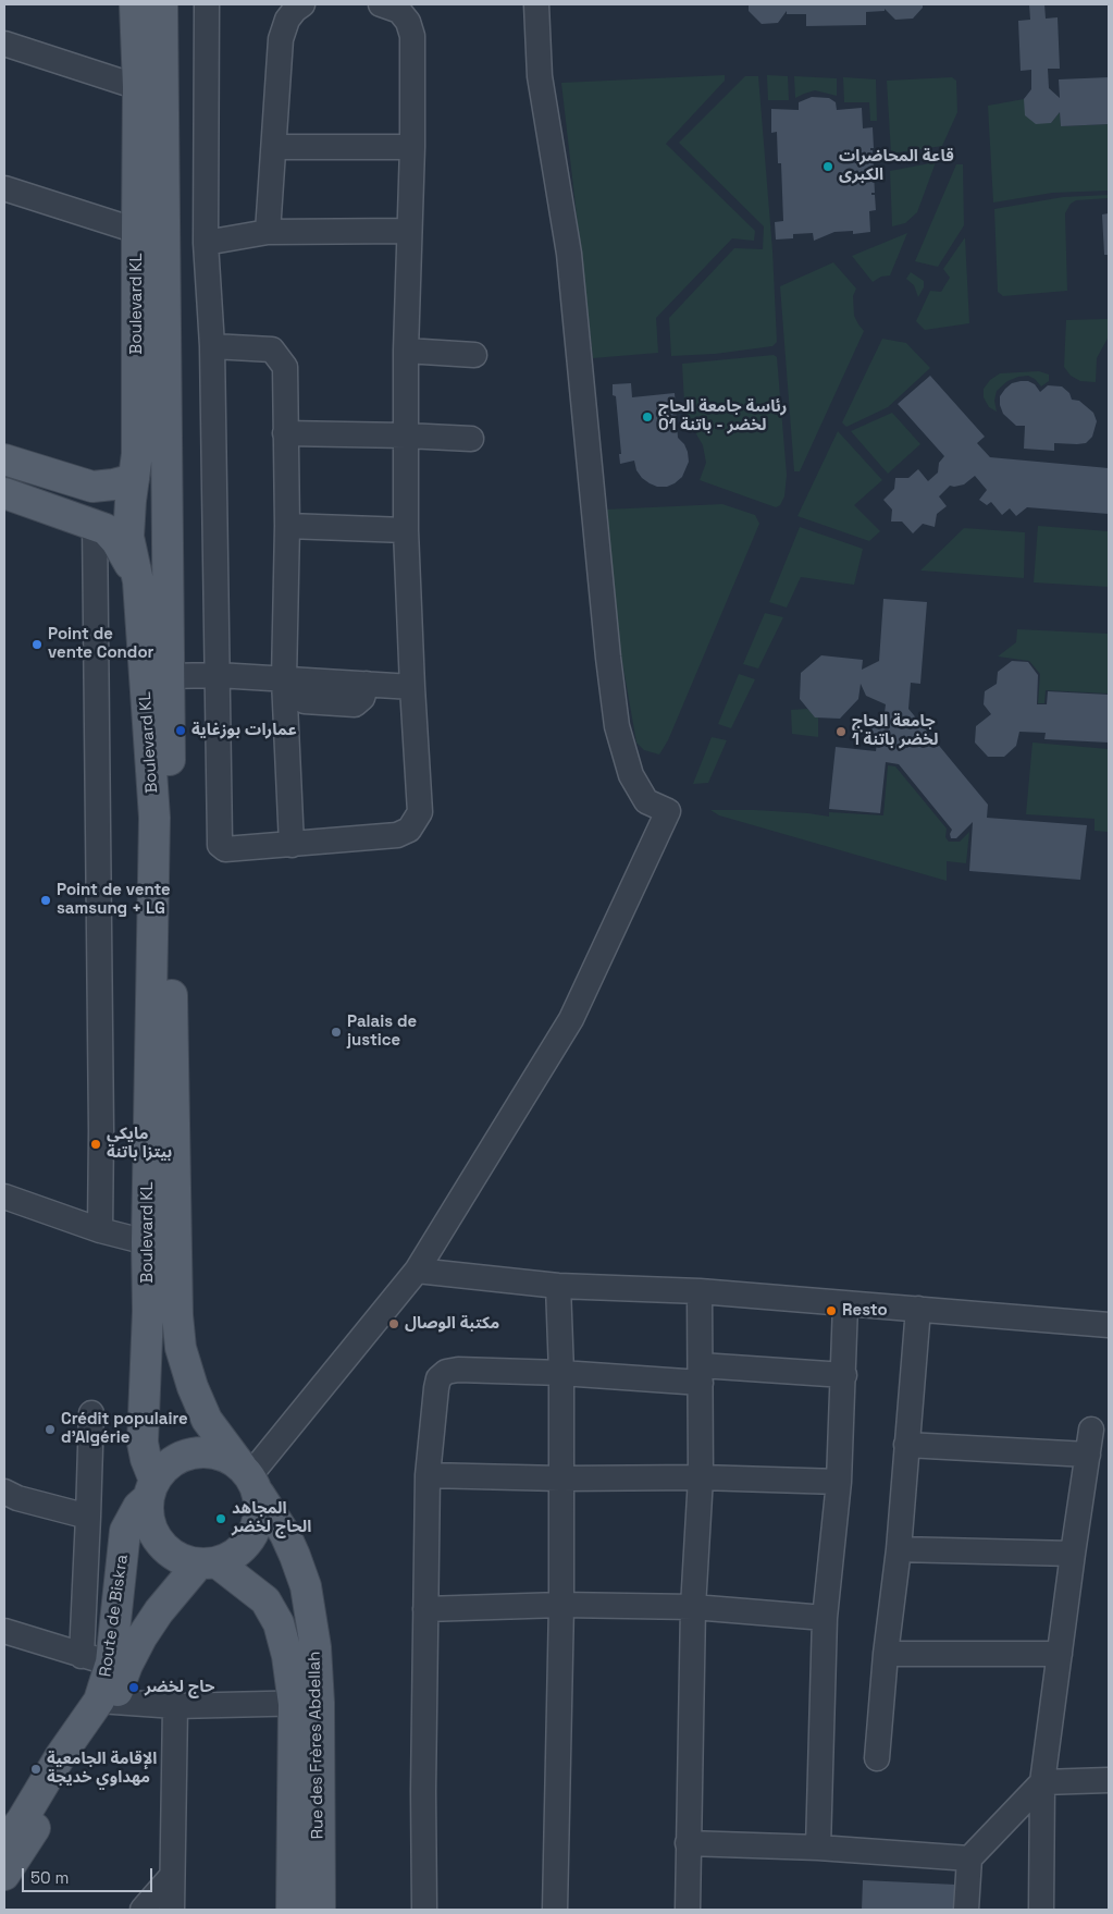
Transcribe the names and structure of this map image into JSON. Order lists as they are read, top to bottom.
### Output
{
  "streets": {
    "main road": ["Boulevard KL", "Route de Biskra", "Rue des Frères Abdellah"]
  },
  "crossings": [
    ["Boulevard KL", "Route de Biskra"],
    ["Boulevard KL", "Rue des Frères Abdellah"],
    ["Route de Biskra", "Rue des Frères Abdellah"]
  ],
  "places": [
    "قاعة المحاضرات الكبرى",
    "رئاسة جامعة الحاج لخضر - باتنة 01",
    "Point de vente Condor",
    "عمارات بوزغاية",
    "جامعة الحاج لخضر باتنة 1",
    "Point de vente samsung + LG",
    "Palais de justice",
    "مايكي بيتزا باتنة",
    "Resto",
    "مكتبة الوصال",
    "Crédit populaire d'Algérie",
    "المجاهد الحاج لخضر",
    "حاج لخضر",
    "الإقامة الجامعية مهداوي خديجة"
  ],
  "scale_bar": "50 m"
}
